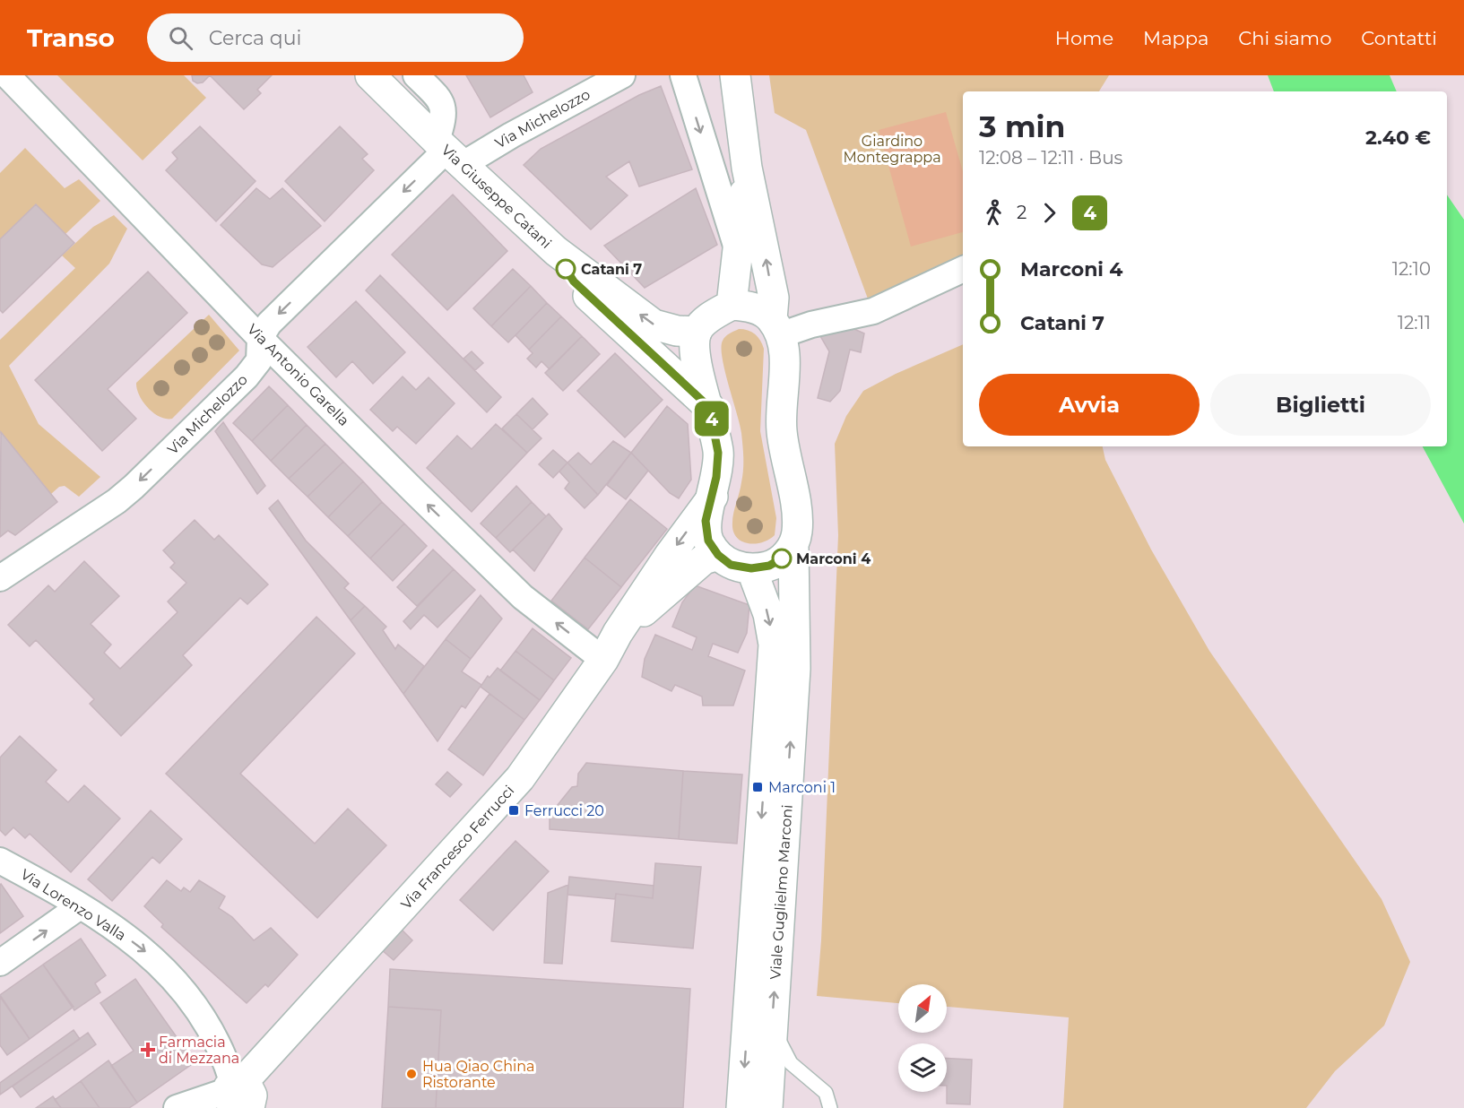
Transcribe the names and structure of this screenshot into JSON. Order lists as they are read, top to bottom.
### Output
{
  "streets": {
    "main road": ["Via Giuseppe Catani", "Via Francesco Ferrucci", "Viale Guglielmo Marconi"],
    "street": ["Via Michelozzo", "Via Antonio Garella", "Via Lorenzo Valla"]
  },
  "crossings": [
    ["Via Michelozzo", "Via Giuseppe Catani"],
    ["Via Michelozzo", "Via Antonio Garella"],
    ["Via Antonio Garella", "Via Francesco Ferrucci"],
    ["Via Francesco Ferrucci", "Via Lorenzo Valla"]
  ],
  "one_way": ["Via Michelozzo", "Via Antonio Garella", "Via Lorenzo Valla"],
  "parks": ["Giardino Montegrappa"],
  "places": {
    "other": ["Catani 7", "Marconi 4", "Hua Qiao China Ristorante"],
    "transit": ["Marconi 1", "Ferrucci 20"],
    "health": ["Farmacia di Mezzana"]
  },
  "lines": ["bus line 4"],
  "north": "top right",
  "page": {
    "header": "Transo",
    "search": "Cerca qui",
    "nav": [
      "Home",
      "Mappa",
      "Chi siamo",
      "Contatti"
    ],
    "on_map": "4",
    "heading": ["3 min", "12:08 – 12:11 · Bus", "2.40 €"],
    "legs": ["2", "4"],
    "list": [
      {
        "name": "Marconi 4",
        "value": "12:10"
      },
      {
        "name": "Catani 7",
        "value": "12:11"
      }
    ],
    "buttons": ["Avvia", "Biglietti"]
  }
}
